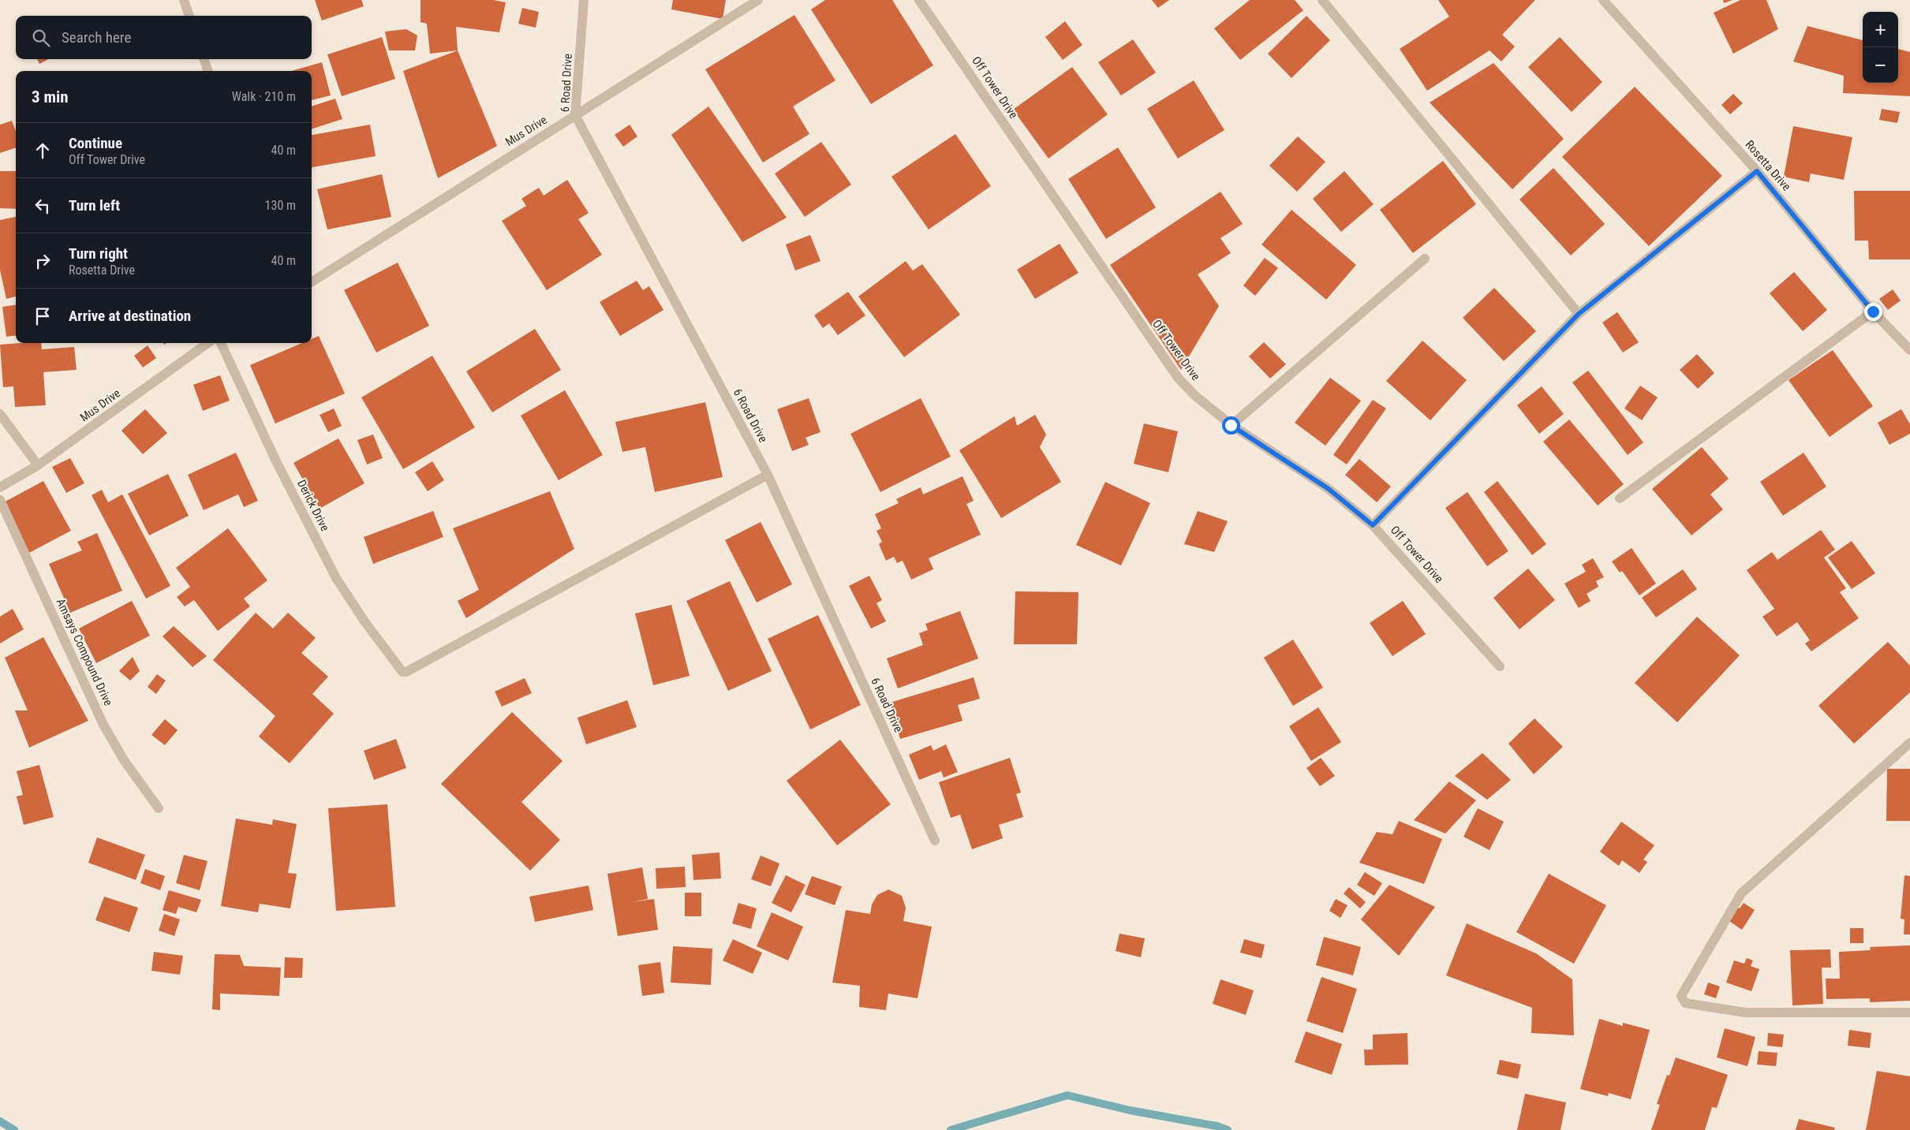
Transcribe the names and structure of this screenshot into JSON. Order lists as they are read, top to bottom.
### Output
{
  "streets": {
    "street": [
      "6 Road Drive",
      "Off Tower Drive",
      "Mus Drive",
      "Rosetta Drive",
      "Derick Drive",
      "Amsays Compound Drive"
    ]
  },
  "crossings": [
    ["6 Road Drive", "Mus Drive"],
    ["6 Road Drive", "Derick Drive"]
  ],
  "page": {
    "map_buttons": ["+", "−"],
    "search": "Search here",
    "heading": ["3 min", "Walk · 210 m"],
    "list": [
      ["Continue", "Off Tower Drive", "40 m"],
      ["Turn left", "130 m"],
      ["Turn right", "Rosetta Drive", "40 m"],
      "Arrive at destination"
    ]
  }
}
